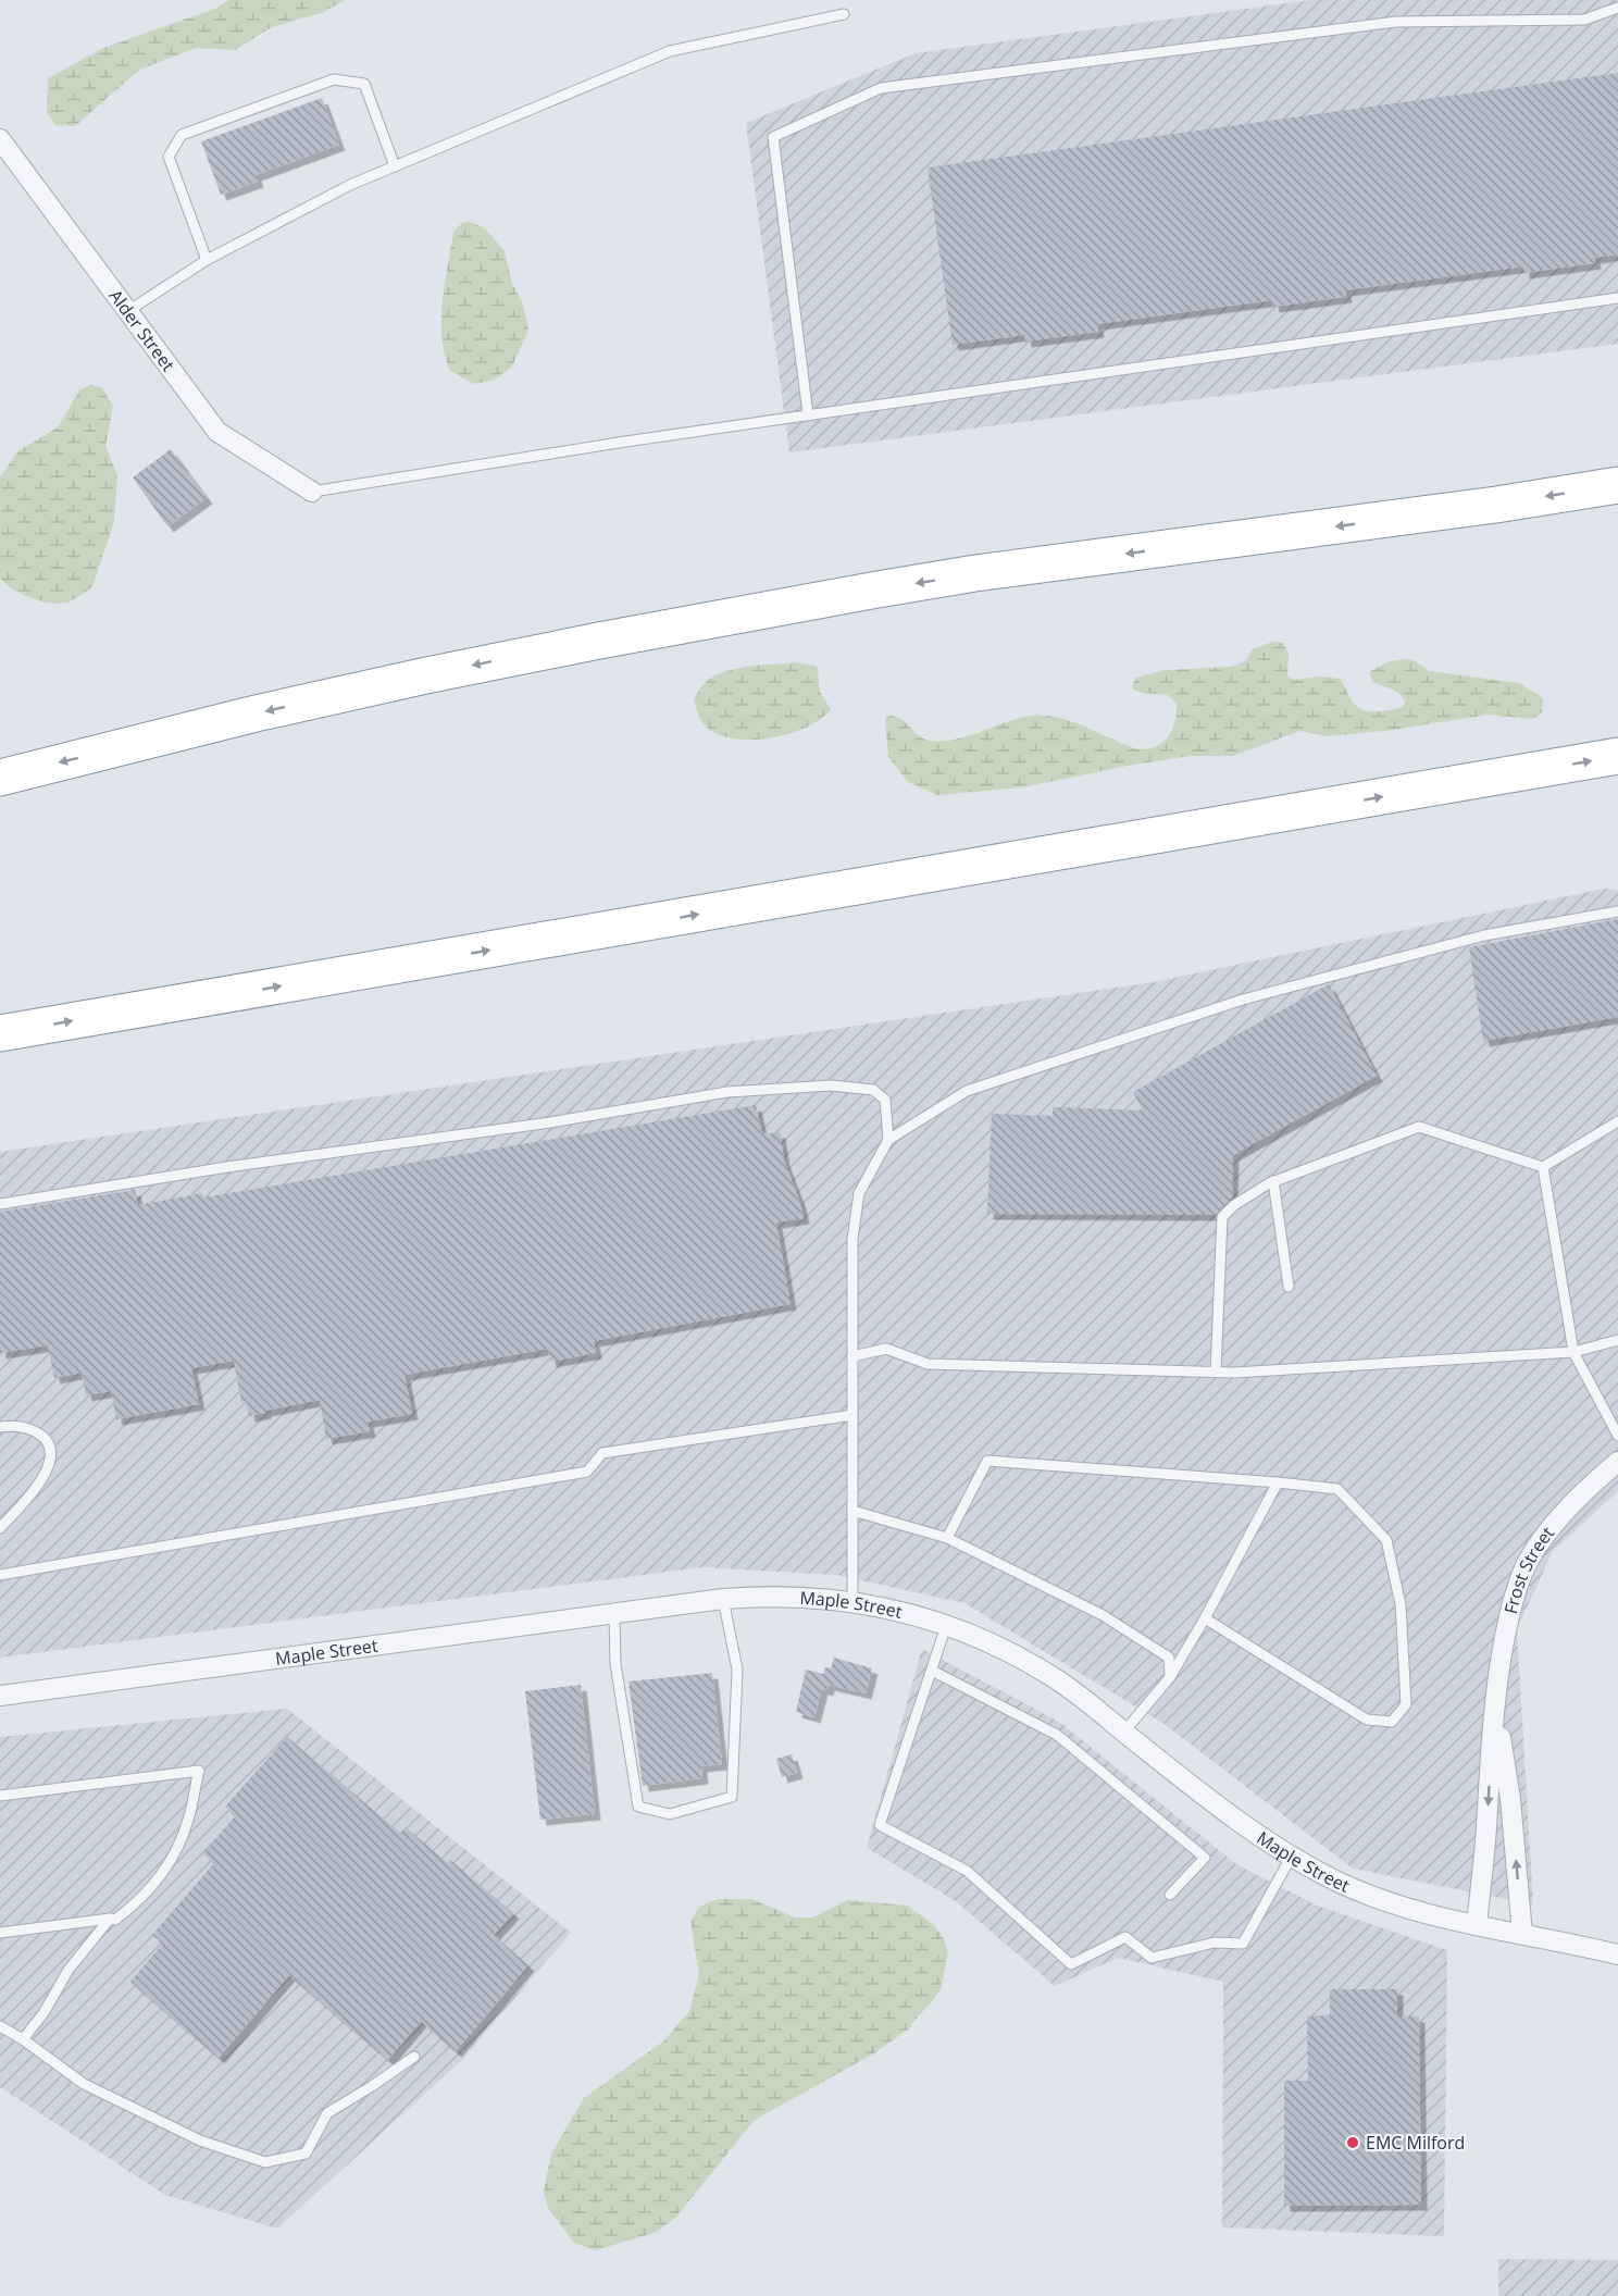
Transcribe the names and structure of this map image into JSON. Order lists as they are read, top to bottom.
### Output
{
  "streets": {
    "street": ["Alder Street", "Frost Street", "Maple Street"]
  },
  "crossings": [
    ["Frost Street", "Maple Street"]
  ],
  "places": ["EMC Milford"]
}
